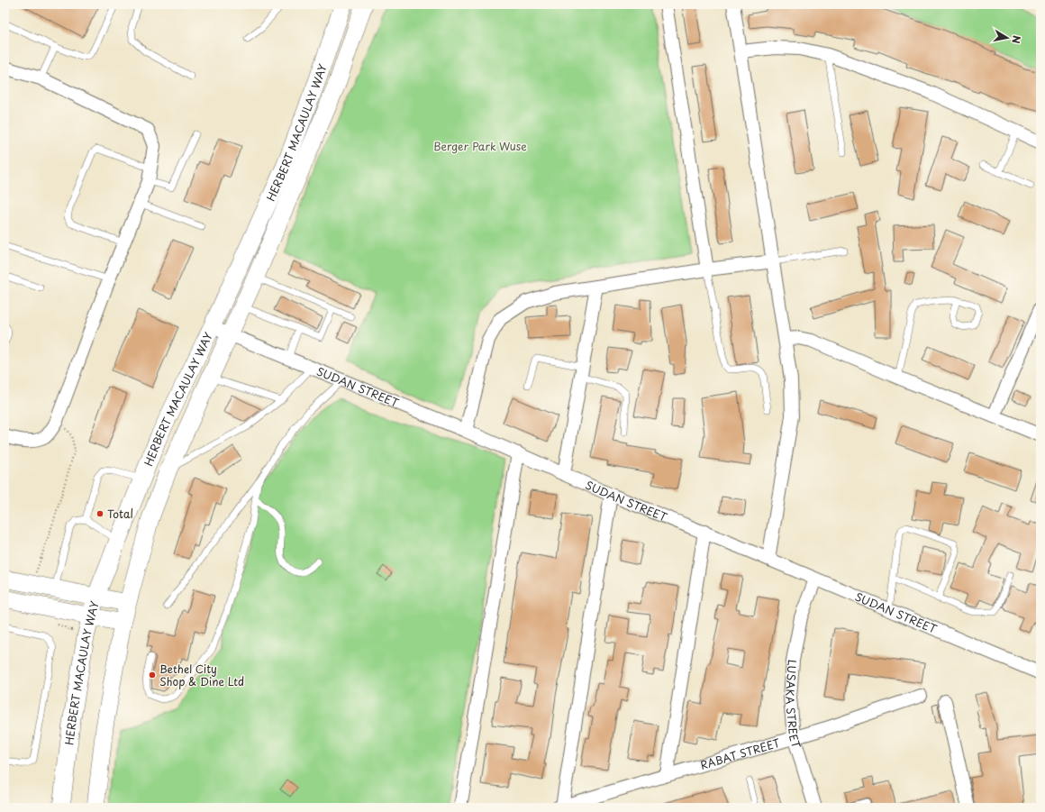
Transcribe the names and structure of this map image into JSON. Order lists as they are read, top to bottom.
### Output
{
  "streets": {
    "main road": ["HERBERT MACAULAY WAY"],
    "street": ["SUDAN STREET", "LUSAKA STREET", "RABAT STREET"]
  },
  "crossings": [
    ["HERBERT MACAULAY WAY", "SUDAN STREET"],
    ["SUDAN STREET", "LUSAKA STREET"],
    ["LUSAKA STREET", "RABAT STREET"]
  ],
  "parks": ["Berger Park Wuse"],
  "places": ["Total", "Bethel City Shop & Dine Ltd"],
  "north": "right"
}
